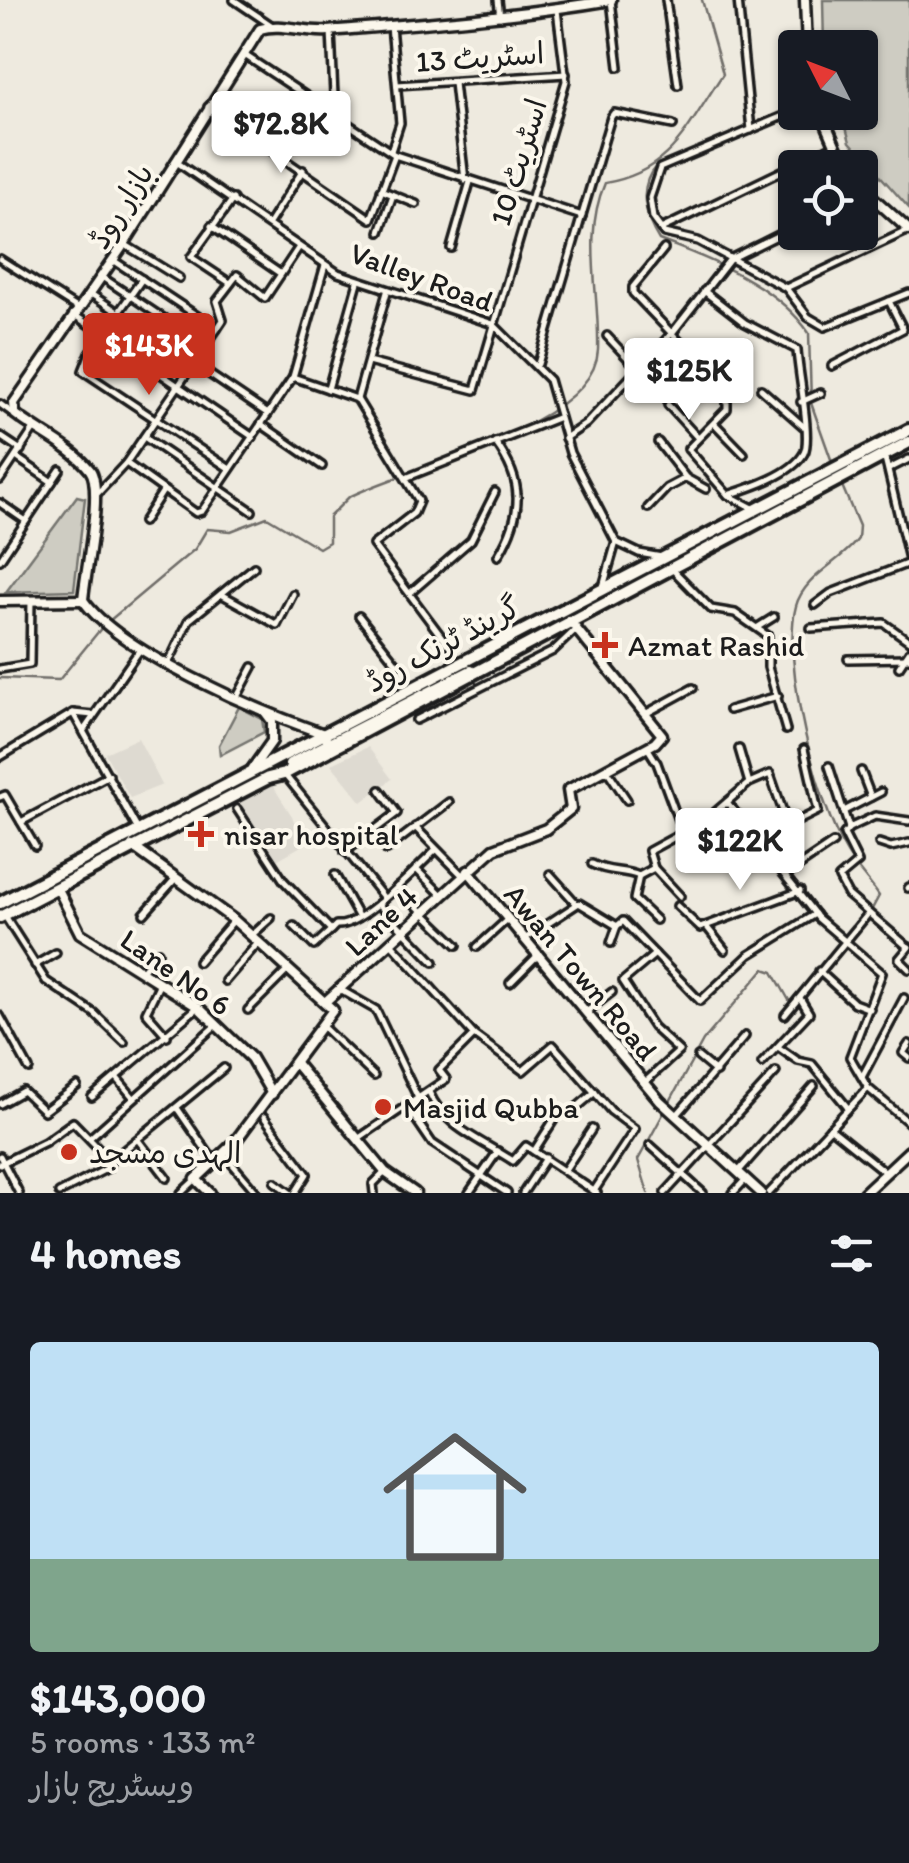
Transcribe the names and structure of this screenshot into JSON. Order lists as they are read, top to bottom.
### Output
{
  "streets": {
    "highway": ["گرینڈ ٹرنک روڈ"],
    "street": [
      "اسٹریٹ 13",
      "اسٹریٹ 10",
      "بازار روڈ",
      "Valley Road",
      "Lane 4",
      "Lane No 6",
      "Awan Town Road"
    ]
  },
  "crossings": [
    ["اسٹریٹ 13", "اسٹریٹ 10"],
    ["اسٹریٹ 10", "Valley Road"],
    ["بازار روڈ", "Valley Road"],
    ["گرینڈ ٹرنک روڈ", "Lane No 6"],
    ["Lane 4", "Awan Town Road"]
  ],
  "places": {
    "health": ["Azmat Rashid", "nisar hospital"],
    "other": ["Masjid Qubba", "الہدی مسجد"]
  },
  "north": "top left",
  "page": {
    "price": [
      "$72.8K",
      "$143K",
      "$125K",
      "$122K"
    ],
    "heading": "4 homes",
    "list": [
      {
        "name": "$143,000",
        "note": "5 rooms · 133 m² · ویسٹریج بازار"
      }
    ]
  }
}
